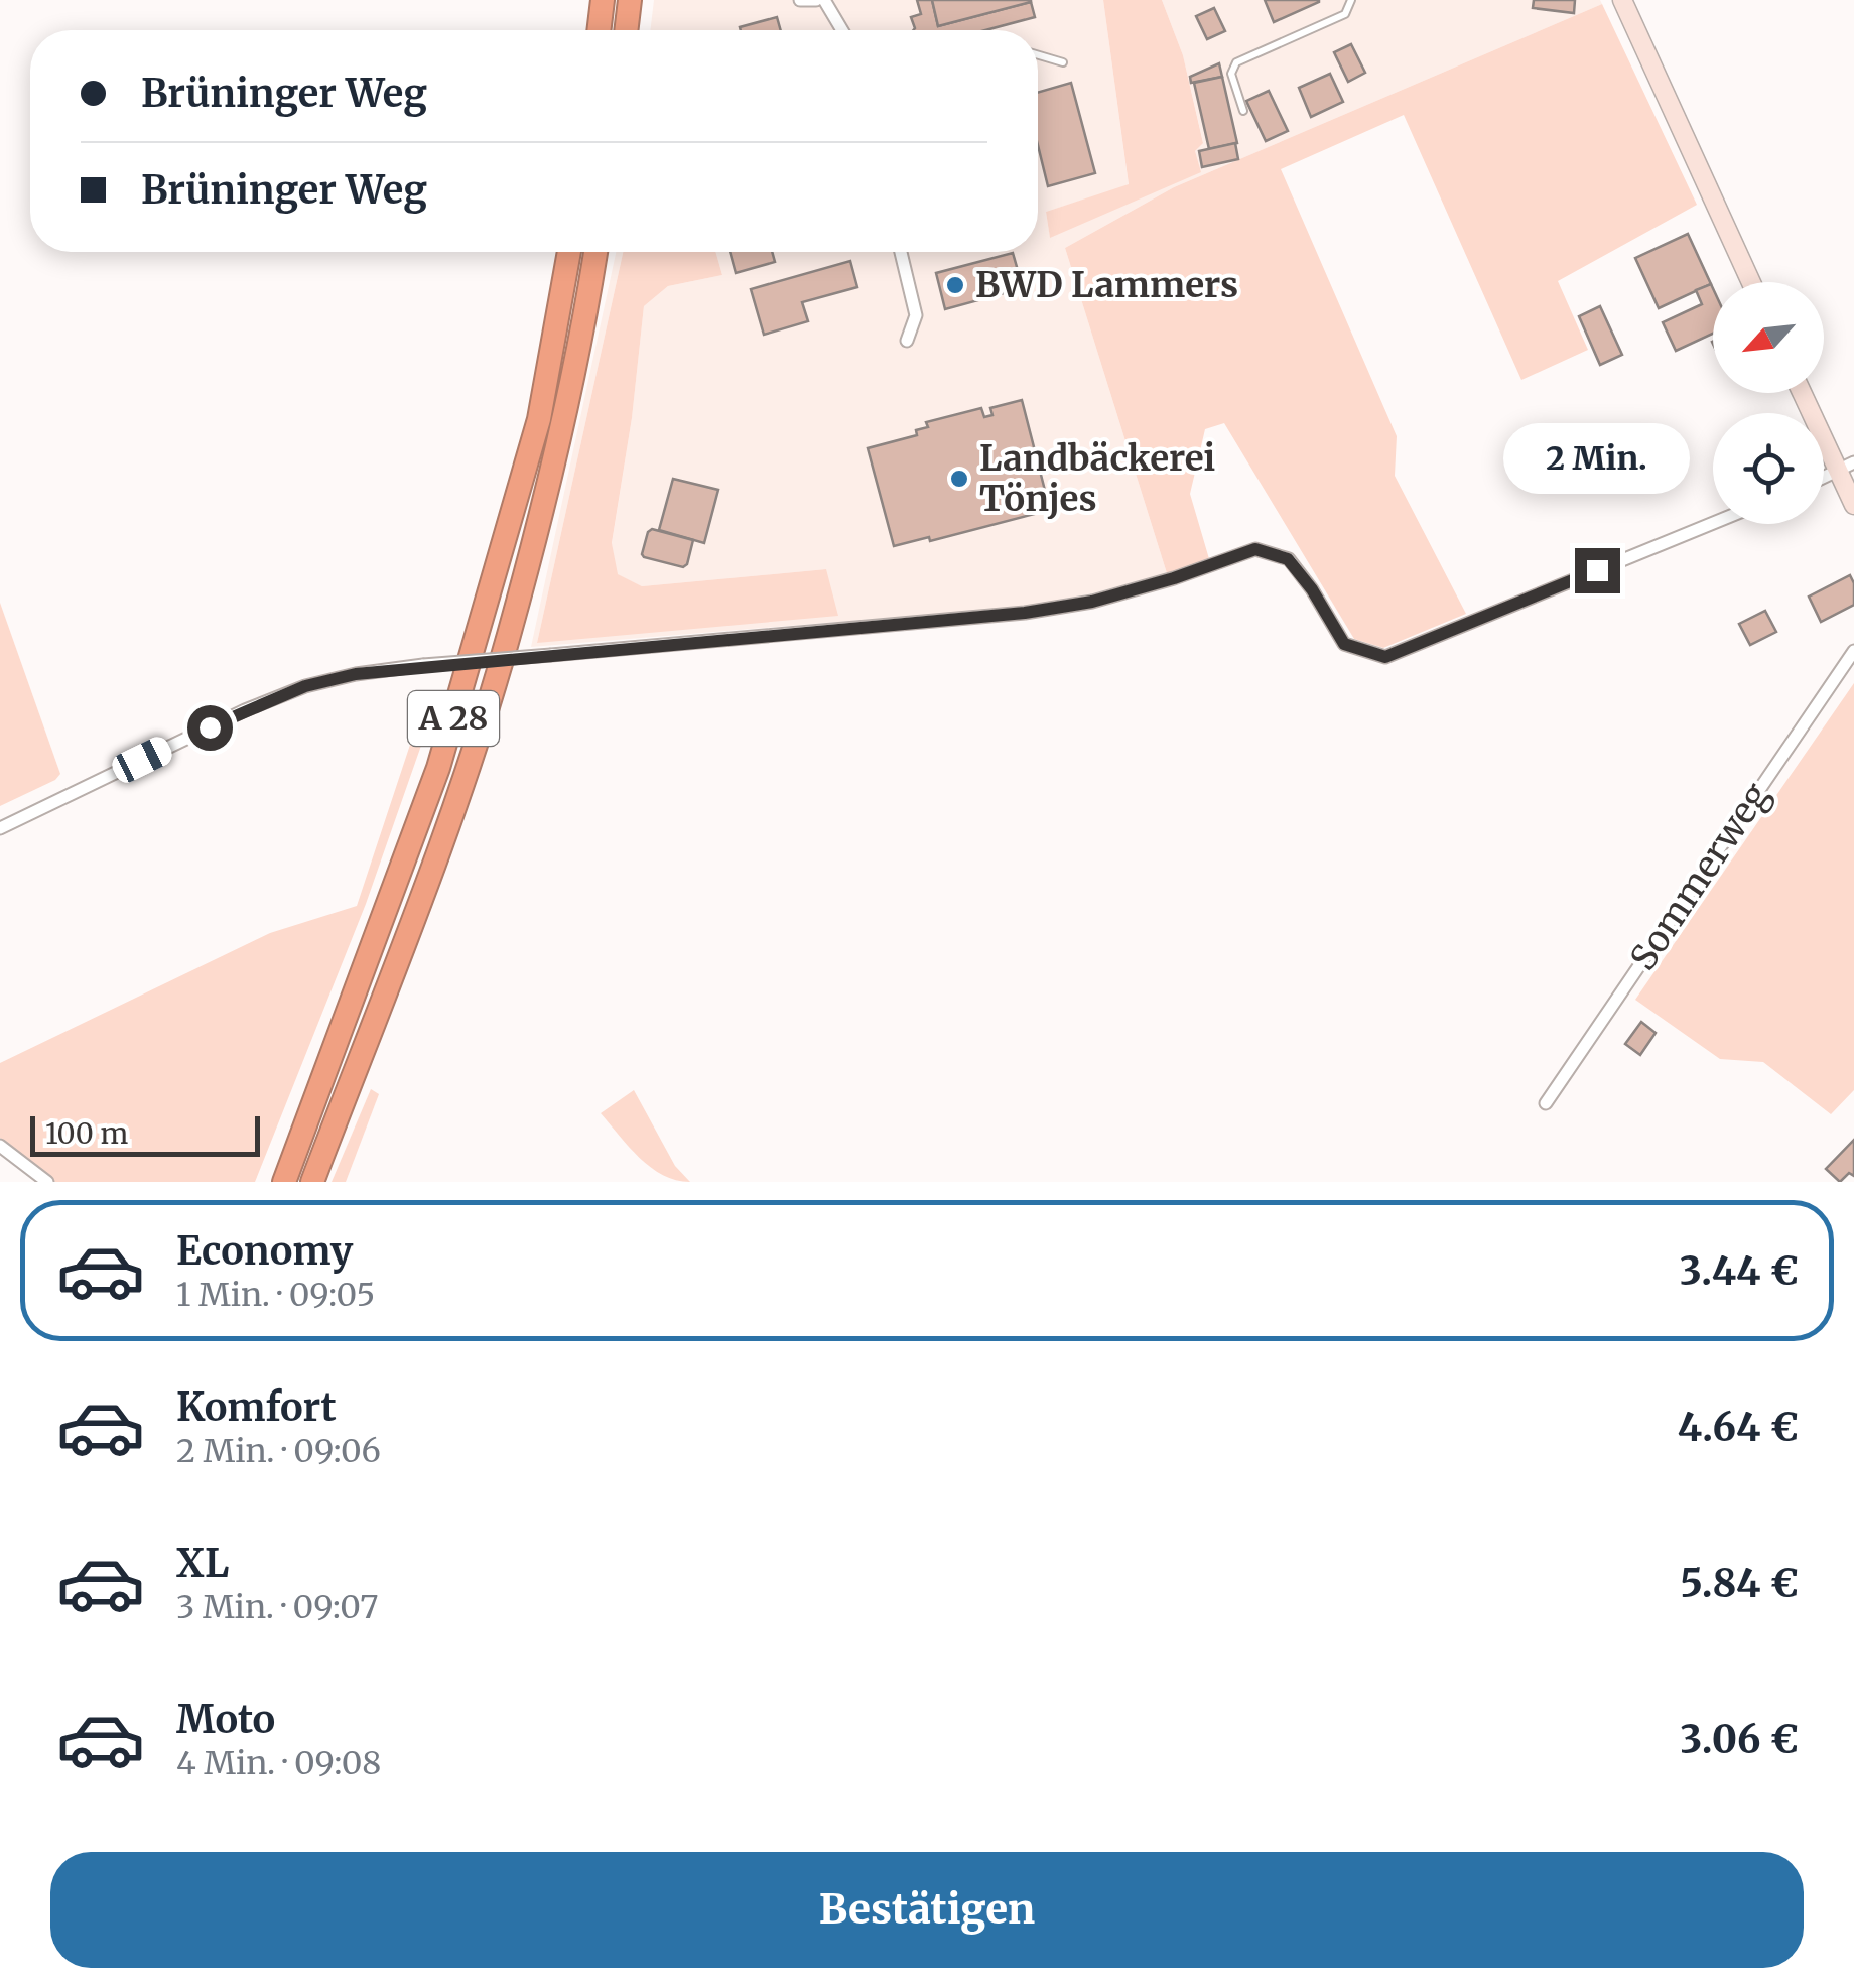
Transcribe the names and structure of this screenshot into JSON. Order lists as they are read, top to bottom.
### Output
{
  "streets": {
    "highway": ["A 28"],
    "street": ["Sommerweg"]
  },
  "places": ["BWD Lammers", "Landbäckerei Tönjes"],
  "scale_bar": "100 m",
  "north": "bottom left",
  "page": {
    "banner": ["Brüninger Weg", "Brüninger Weg"],
    "bubble": "2 Min.",
    "scale": "100 m",
    "list": [
      {
        "name": "Economy",
        "note": "1 Min. · 09:05",
        "value": "3.44 €"
      },
      {
        "name": "Komfort",
        "note": "2 Min. · 09:06",
        "value": "4.64 €"
      },
      {
        "name": "XL",
        "note": "3 Min. · 09:07",
        "value": "5.84 €"
      },
      {
        "name": "Moto",
        "note": "4 Min. · 09:08",
        "value": "3.06 €"
      }
    ],
    "buttons": "Bestätigen"
  }
}
